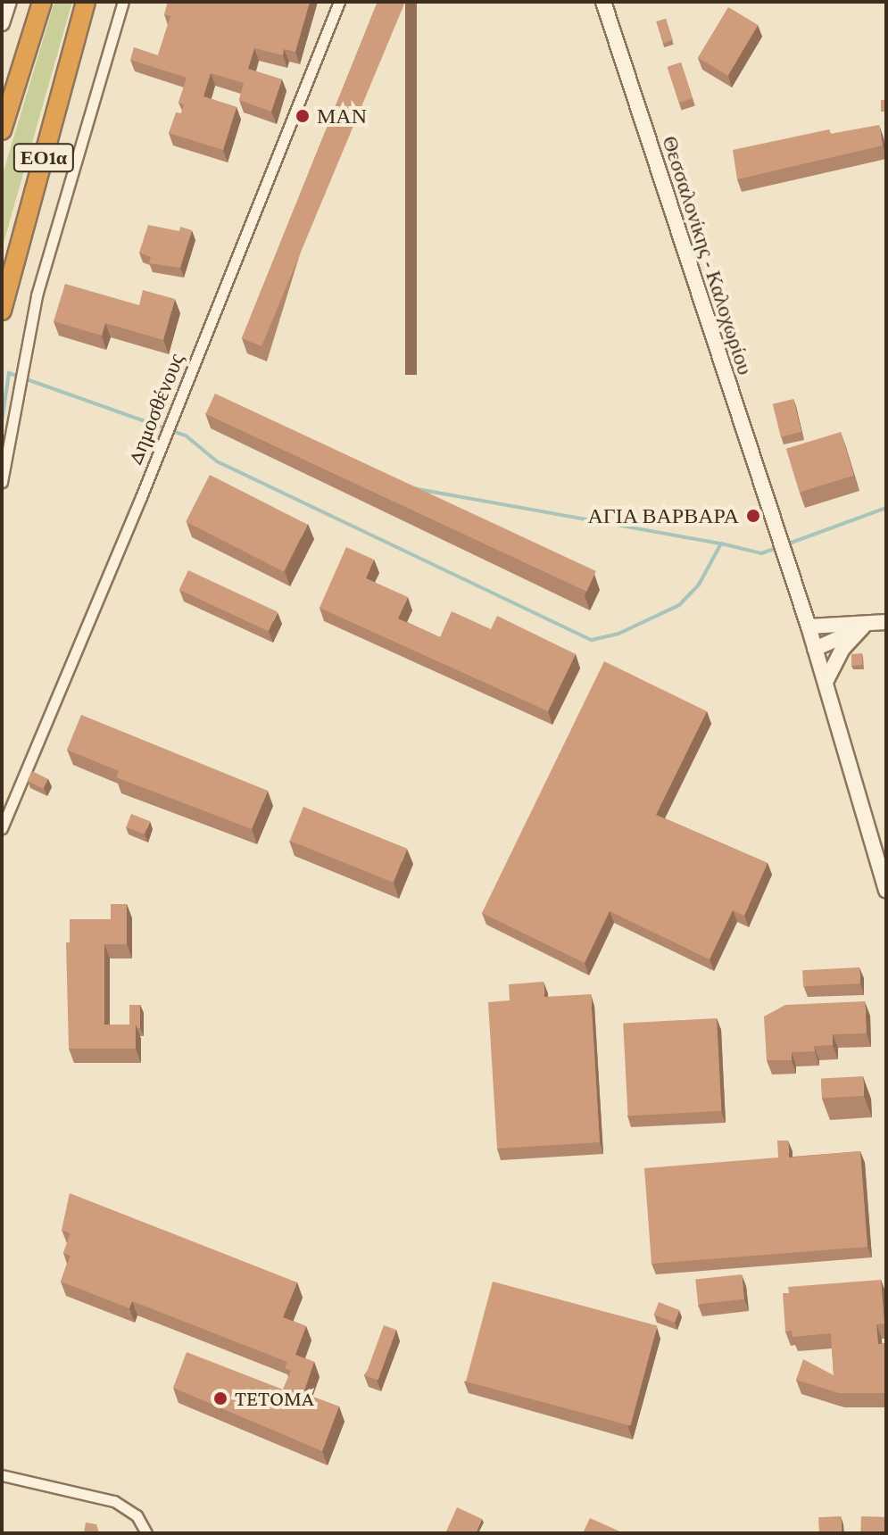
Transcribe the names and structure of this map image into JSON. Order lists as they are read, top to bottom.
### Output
{
  "streets": {
    "highway": ["ΕΟ1α"],
    "main road": ["Θεσσαλονίκης - Καλοχωρίου"],
    "street": ["Δημοσθένους"]
  },
  "places": ["ΜΑΝ", "ΑΓΙΑ ΒΑΡΒΑΡΑ", "TETOMA"]
}
